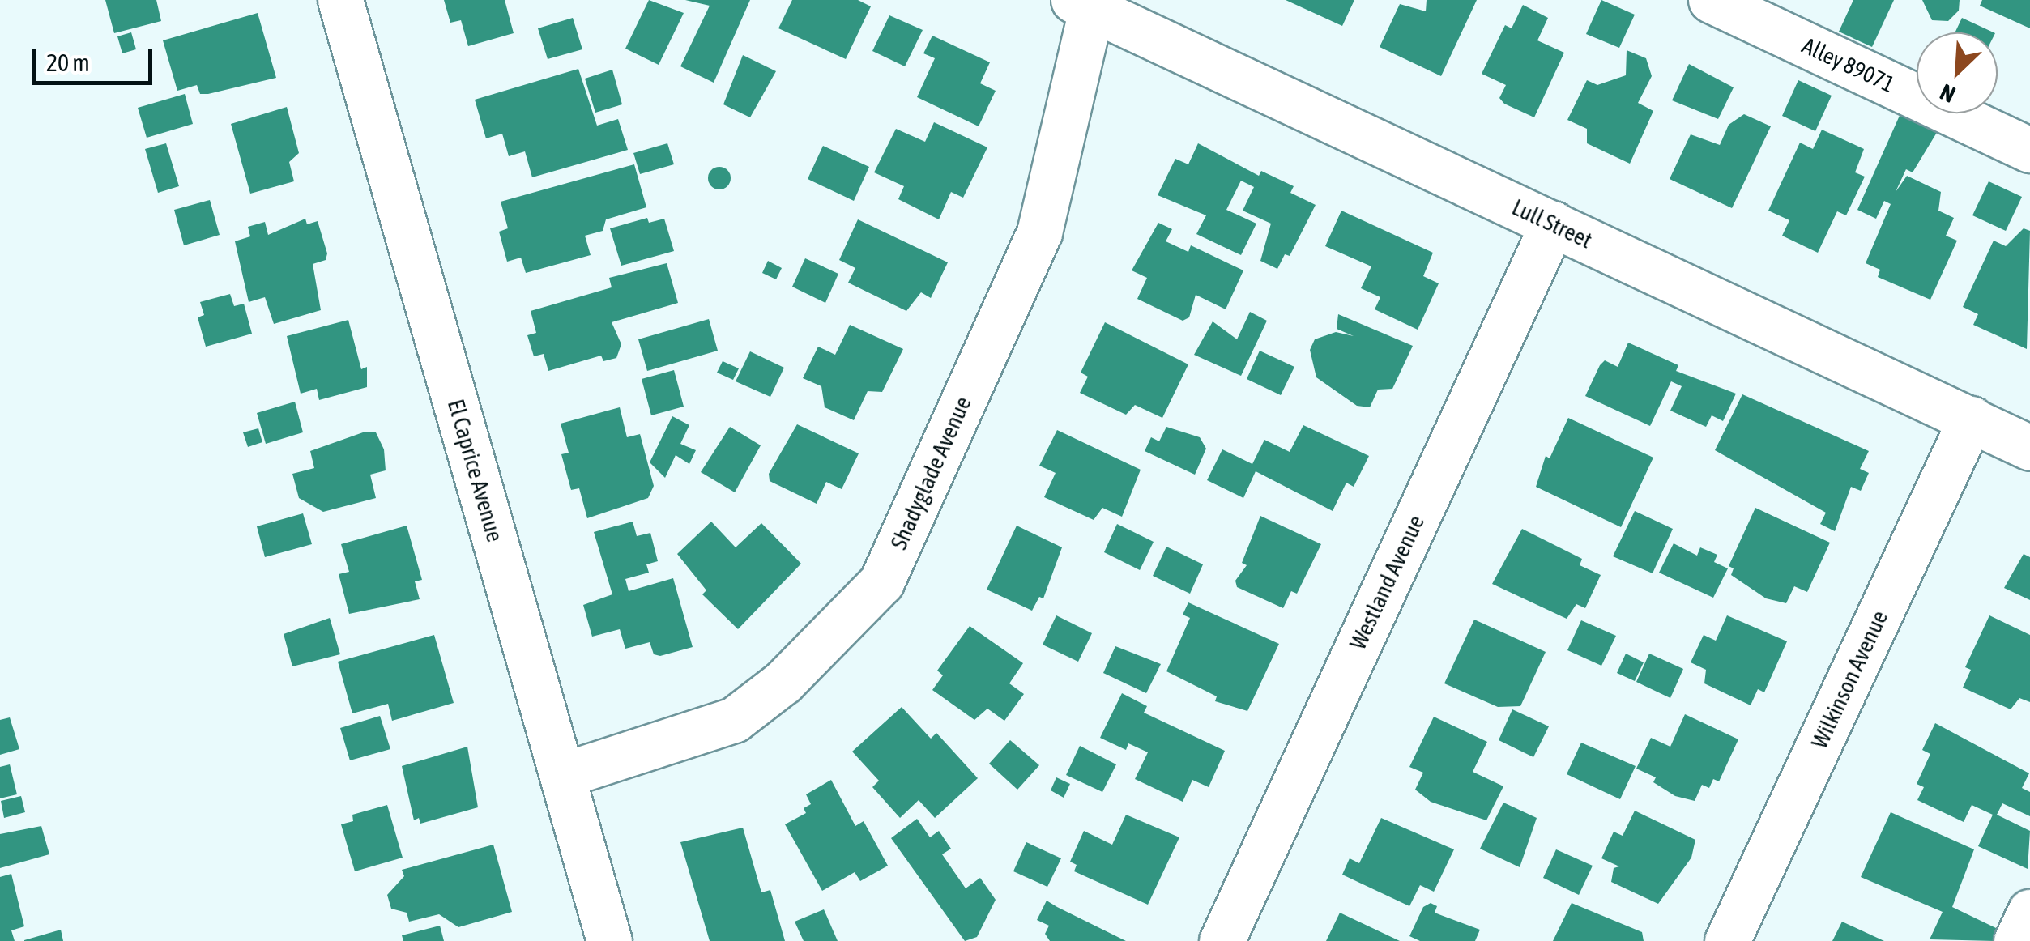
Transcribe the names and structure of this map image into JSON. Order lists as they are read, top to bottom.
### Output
{
  "streets": {
    "street": [
      "Alley 89071",
      "Lull Street",
      "El Caprice Avenue",
      "Shadyglade Avenue",
      "Westland Avenue",
      "Wilkinson Avenue"
    ]
  },
  "crossings": [
    ["Lull Street", "Shadyglade Avenue"],
    ["Lull Street", "Westland Avenue"],
    ["Lull Street", "Wilkinson Avenue"],
    ["El Caprice Avenue", "Shadyglade Avenue"]
  ],
  "scale_bar": "20 m",
  "north": "bottom left"
}
